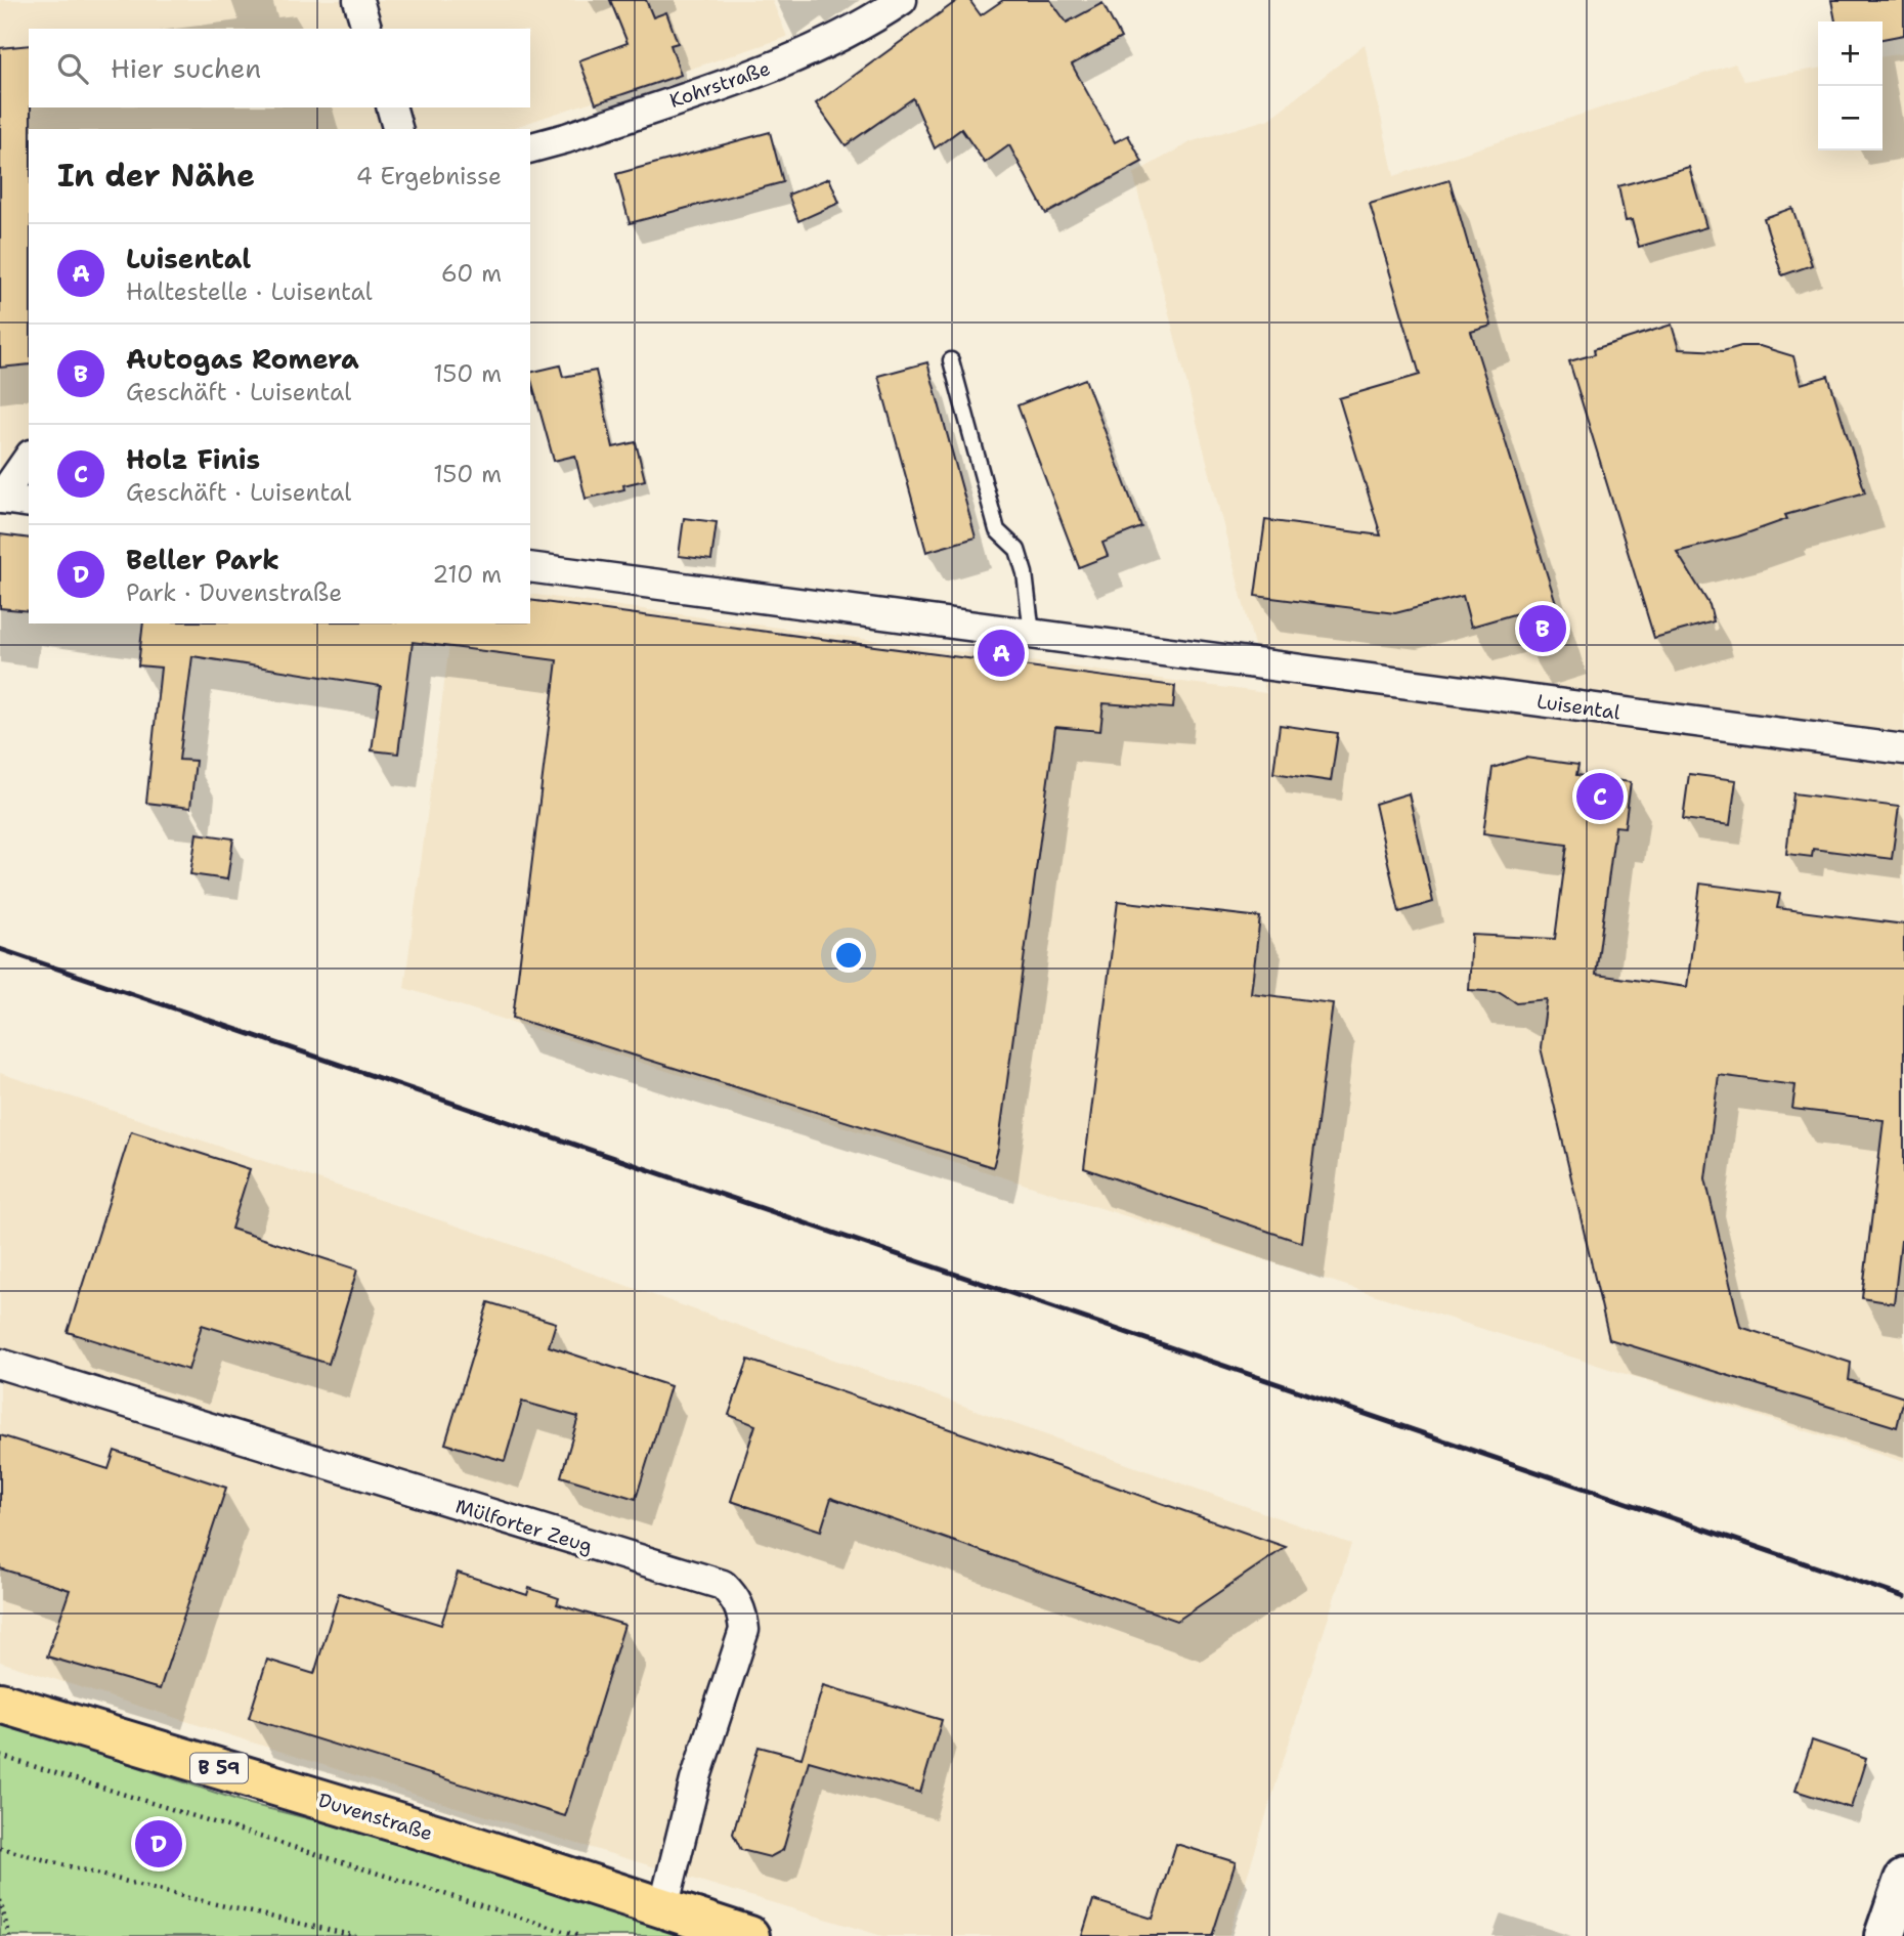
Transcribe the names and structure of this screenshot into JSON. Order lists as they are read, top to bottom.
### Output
{
  "streets": {
    "main road": ["B 59", "Duvenstraße"],
    "street": ["Kohrstraße", "Luisental", "Mülforter Zeug"]
  },
  "crossings": [
    ["Mülforter Zeug", "Duvenstraße"]
  ],
  "page": {
    "map_buttons": ["+", "−"],
    "search": "Hier suchen",
    "heading": ["In der Nähe", "4 Ergebnisse"],
    "list": [
      {
        "mark": "A",
        "name": "Luisental",
        "note": "Haltestelle · Luisental",
        "value": "60 m"
      },
      {
        "mark": "B",
        "name": "Autogas Romera",
        "note": "Geschäft · Luisental",
        "value": "150 m"
      },
      {
        "mark": "C",
        "name": "Holz Finis",
        "note": "Geschäft · Luisental",
        "value": "150 m"
      },
      {
        "mark": "D",
        "name": "Beller Park",
        "note": "Park · Duvenstraße",
        "value": "210 m"
      }
    ],
    "pins": [
      "B",
      "A",
      "C",
      "D"
    ]
  }
}
